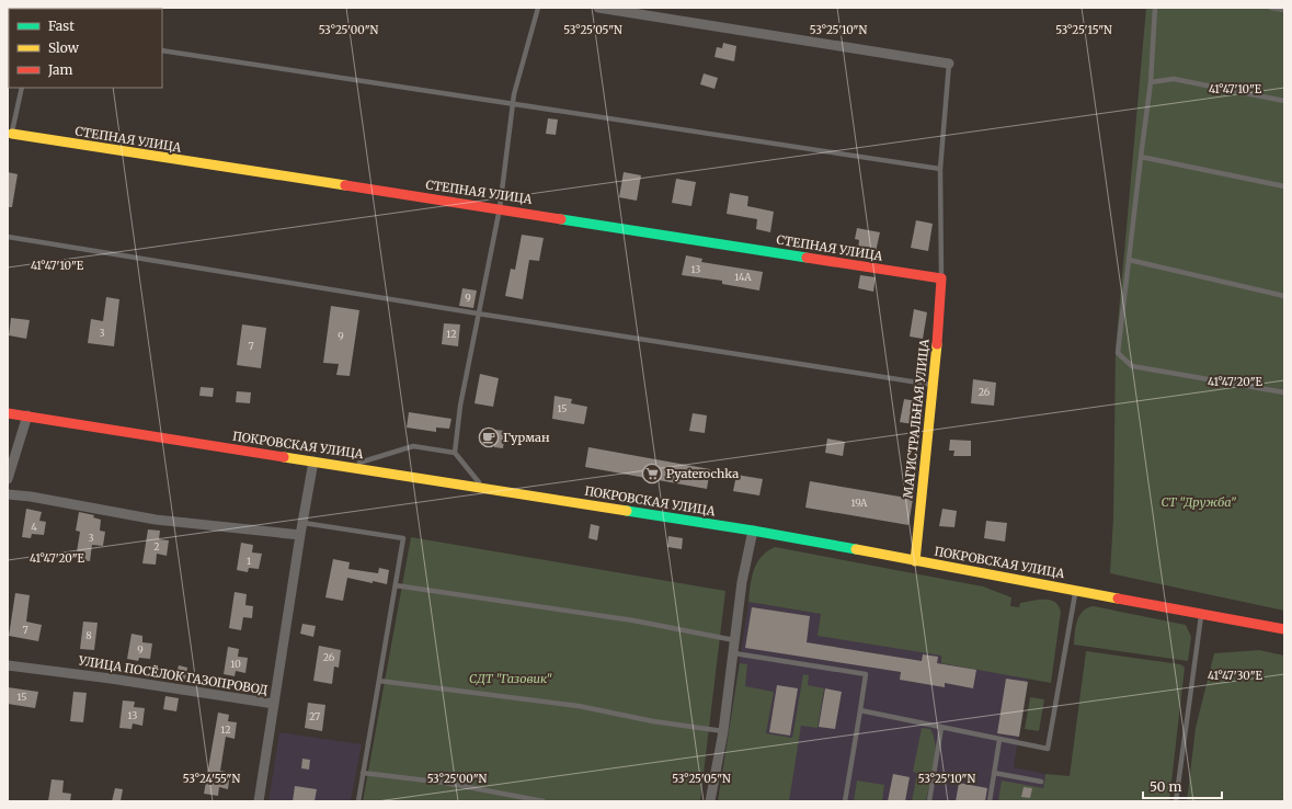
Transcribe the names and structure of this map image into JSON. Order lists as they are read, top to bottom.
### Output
{
  "streets": {
    "main road": ["СТЕПНАЯ УЛИЦА", "МАГИСТРАЛЬНАЯ УЛИЦА", "ПОКРОВСКАЯ УЛИЦА"],
    "street": ["УЛИЦА ПОСЁЛОК ГАЗОПРОВОД"]
  },
  "crossings": [
    ["СТЕПНАЯ УЛИЦА", "МАГИСТРАЛЬНАЯ УЛИЦА"],
    ["МАГИСТРАЛЬНАЯ УЛИЦА", "ПОКРОВСКАЯ УЛИЦА"],
    ["ПОКРОВСКАЯ УЛИЦА", "УЛИЦА ПОСЁЛОК ГАЗОПРОВОД"]
  ],
  "parks": ["СТ \"Дружба\"", "СДТ \"Газовик\""],
  "places": {
    "cafe": ["Гурман"],
    "supermarket": ["Pyaterochka"]
  },
  "house_numbers": [
    "13",
    "14А",
    "9",
    "3",
    "12",
    "9",
    "7",
    "26",
    "15",
    "19А",
    "4",
    "3",
    "2",
    "1",
    "7",
    "8",
    "9",
    "26",
    "10",
    "15",
    "13",
    "27",
    "12"
  ],
  "legend": ["Fast", "Slow", "Jam"],
  "scale_bar": "50 m",
  "coordinates": [
    "53°25'00\"N",
    "53°25'05\"N",
    "53°25'10\"N",
    "53°25'15\"N",
    "41°47'10\"E",
    "41°47'20\"E",
    "41°47'30\"E",
    "53°24'55\"N"
  ]
}
